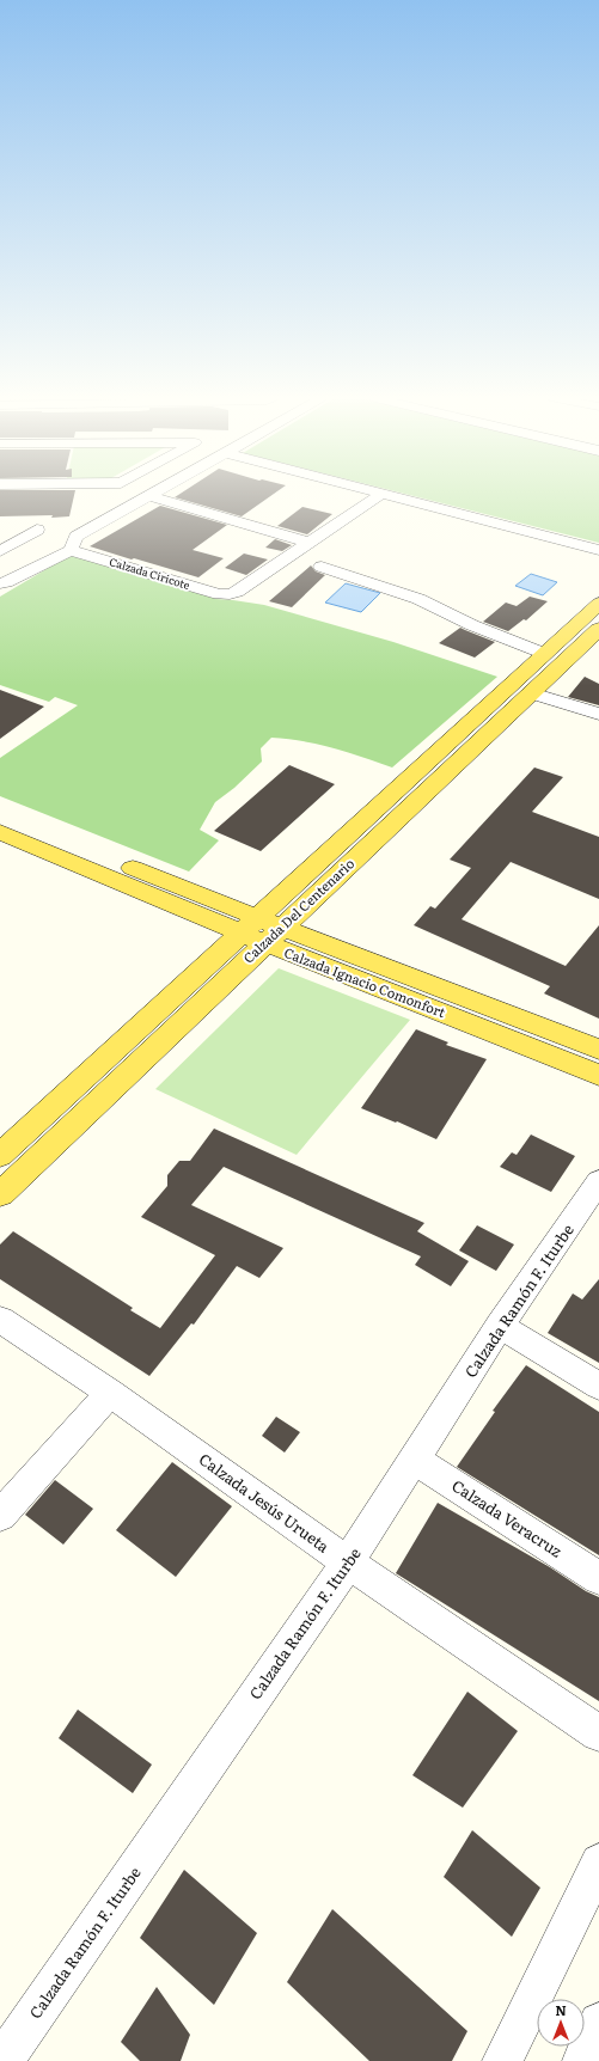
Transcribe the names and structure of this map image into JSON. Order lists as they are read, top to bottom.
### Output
{
  "streets": {
    "main road": ["Calzada Del Centenario", "Calzada Ignacio Comonfort"],
    "street": [
      "Calzada Ciricote",
      "Calzada Ramón F. Iturbe",
      "Calzada Jesús Urueta",
      "Calzada Veracruz"
    ]
  },
  "crossings": [
    ["Calzada Del Centenario", "Calzada Ignacio Comonfort"],
    ["Calzada Ramón F. Iturbe", "Calzada Jesús Urueta"],
    ["Calzada Ramón F. Iturbe", "Calzada Veracruz"]
  ],
  "north": "top"
}
